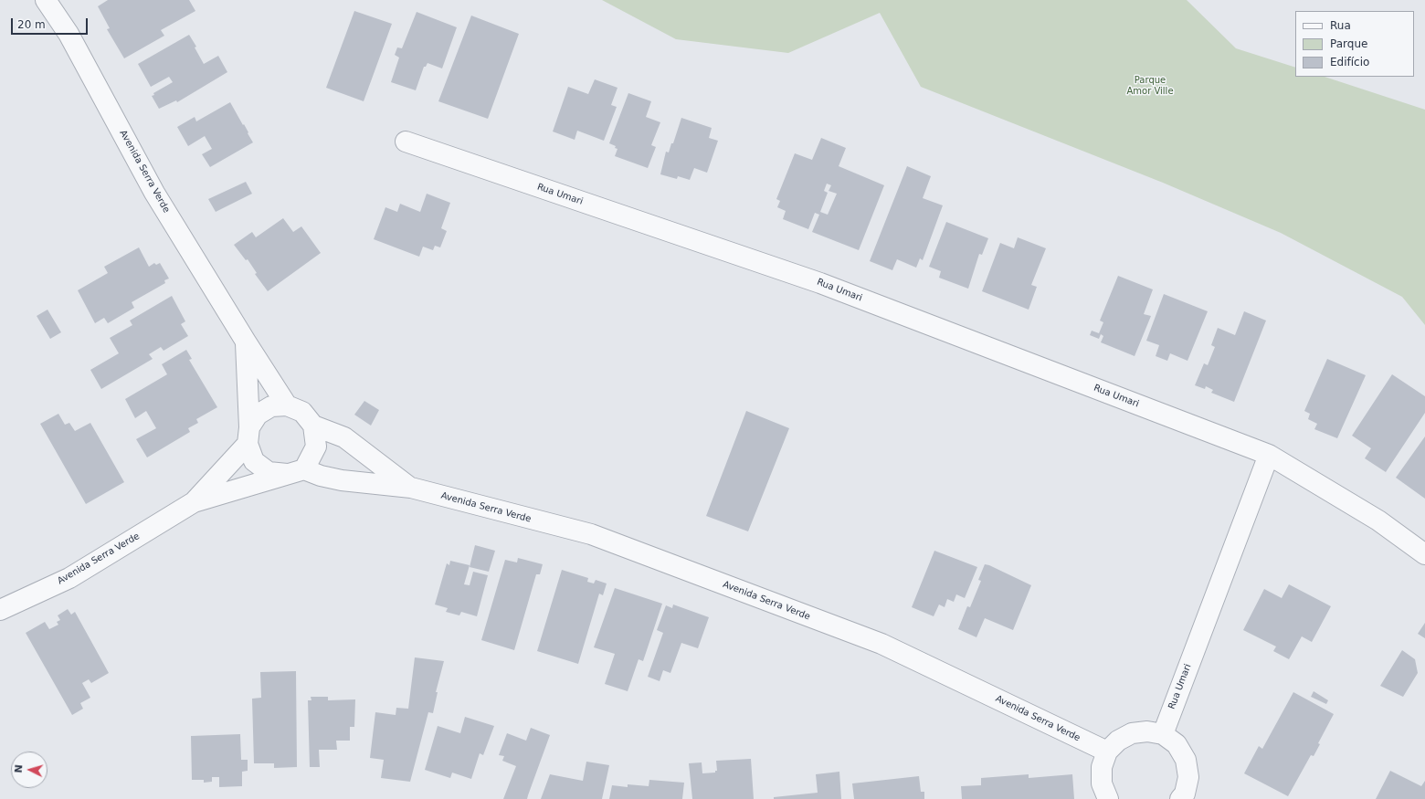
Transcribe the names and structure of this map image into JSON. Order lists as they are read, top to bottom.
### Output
{
  "streets": {
    "street": ["Avenida Serra Verde", "Rua Umari"]
  },
  "parks": ["Parque Amor Ville"],
  "legend": ["Rua", "Parque", "Edifício"],
  "scale_bar": "20 m",
  "north": "left"
}
